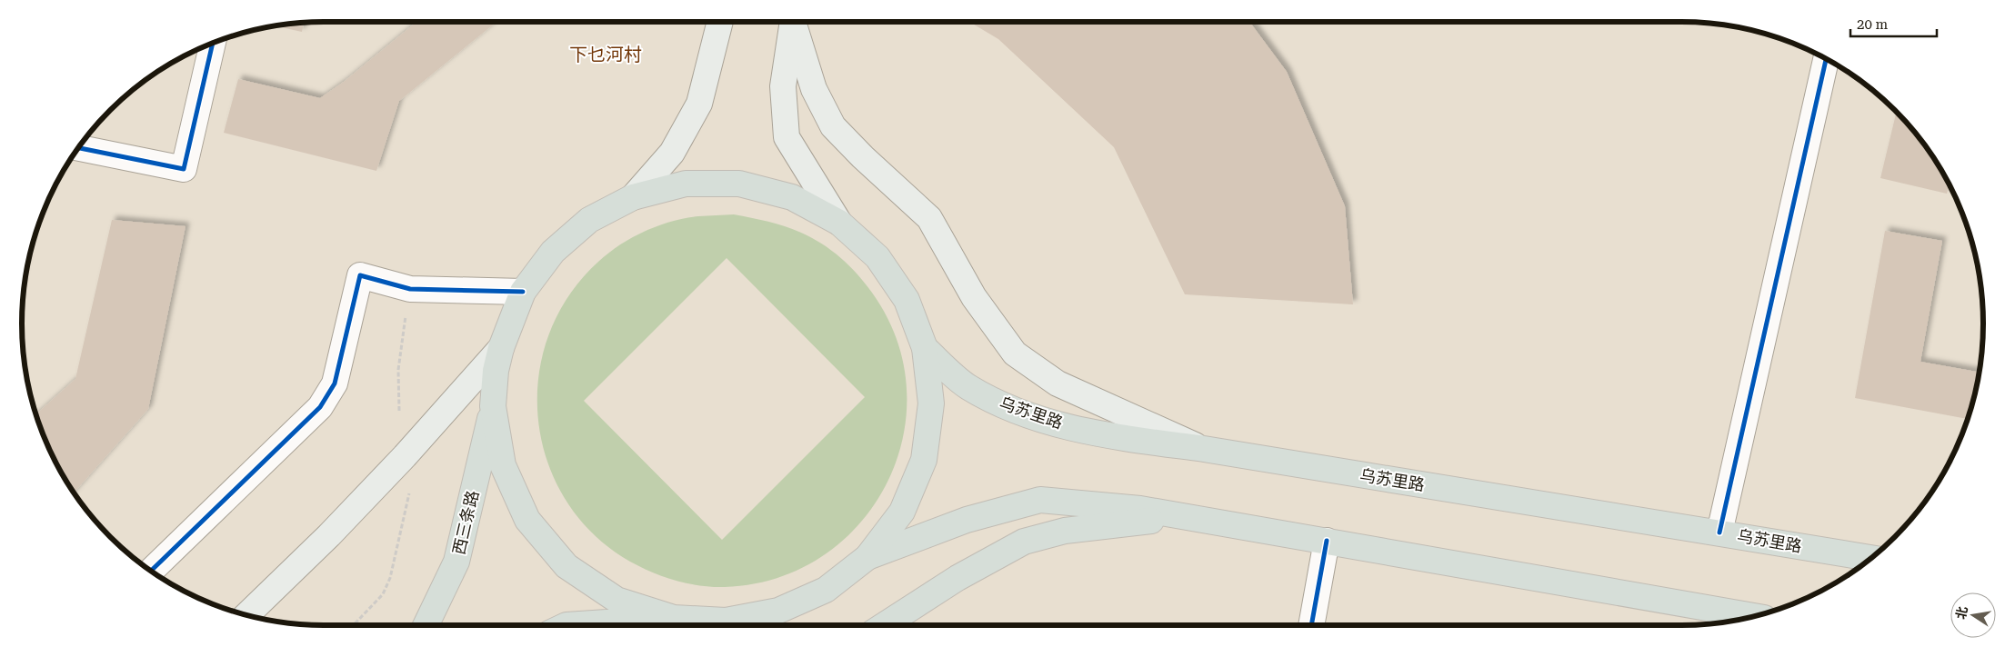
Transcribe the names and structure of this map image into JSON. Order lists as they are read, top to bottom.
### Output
{
  "streets": {
    "main road": ["乌苏里路", "西三条路"]
  },
  "districts": ["下乜河村"],
  "scale_bar": "20 m",
  "north": "left"
}
